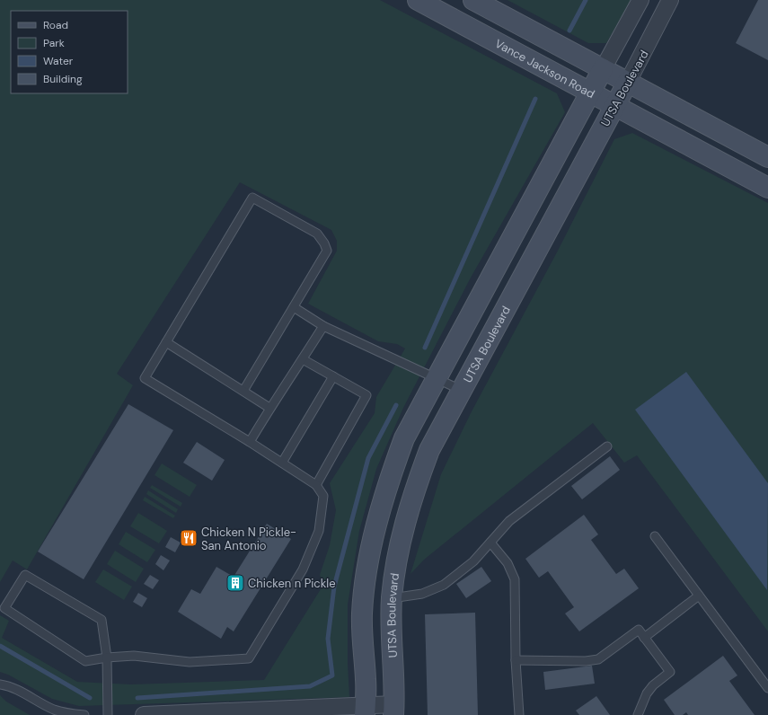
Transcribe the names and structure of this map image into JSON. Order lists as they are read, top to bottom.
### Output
{
  "streets": {
    "main road": ["Vance Jackson Road", "UTSA Boulevard"]
  },
  "crossings": [
    ["Vance Jackson Road", "UTSA Boulevard"]
  ],
  "places": {
    "restaurant": ["Chicken N Pickle- San Antonio"],
    "building": ["Chicken n Pickle"]
  },
  "legend": [
    "Road",
    "Park",
    "Water",
    "Building"
  ]
}
